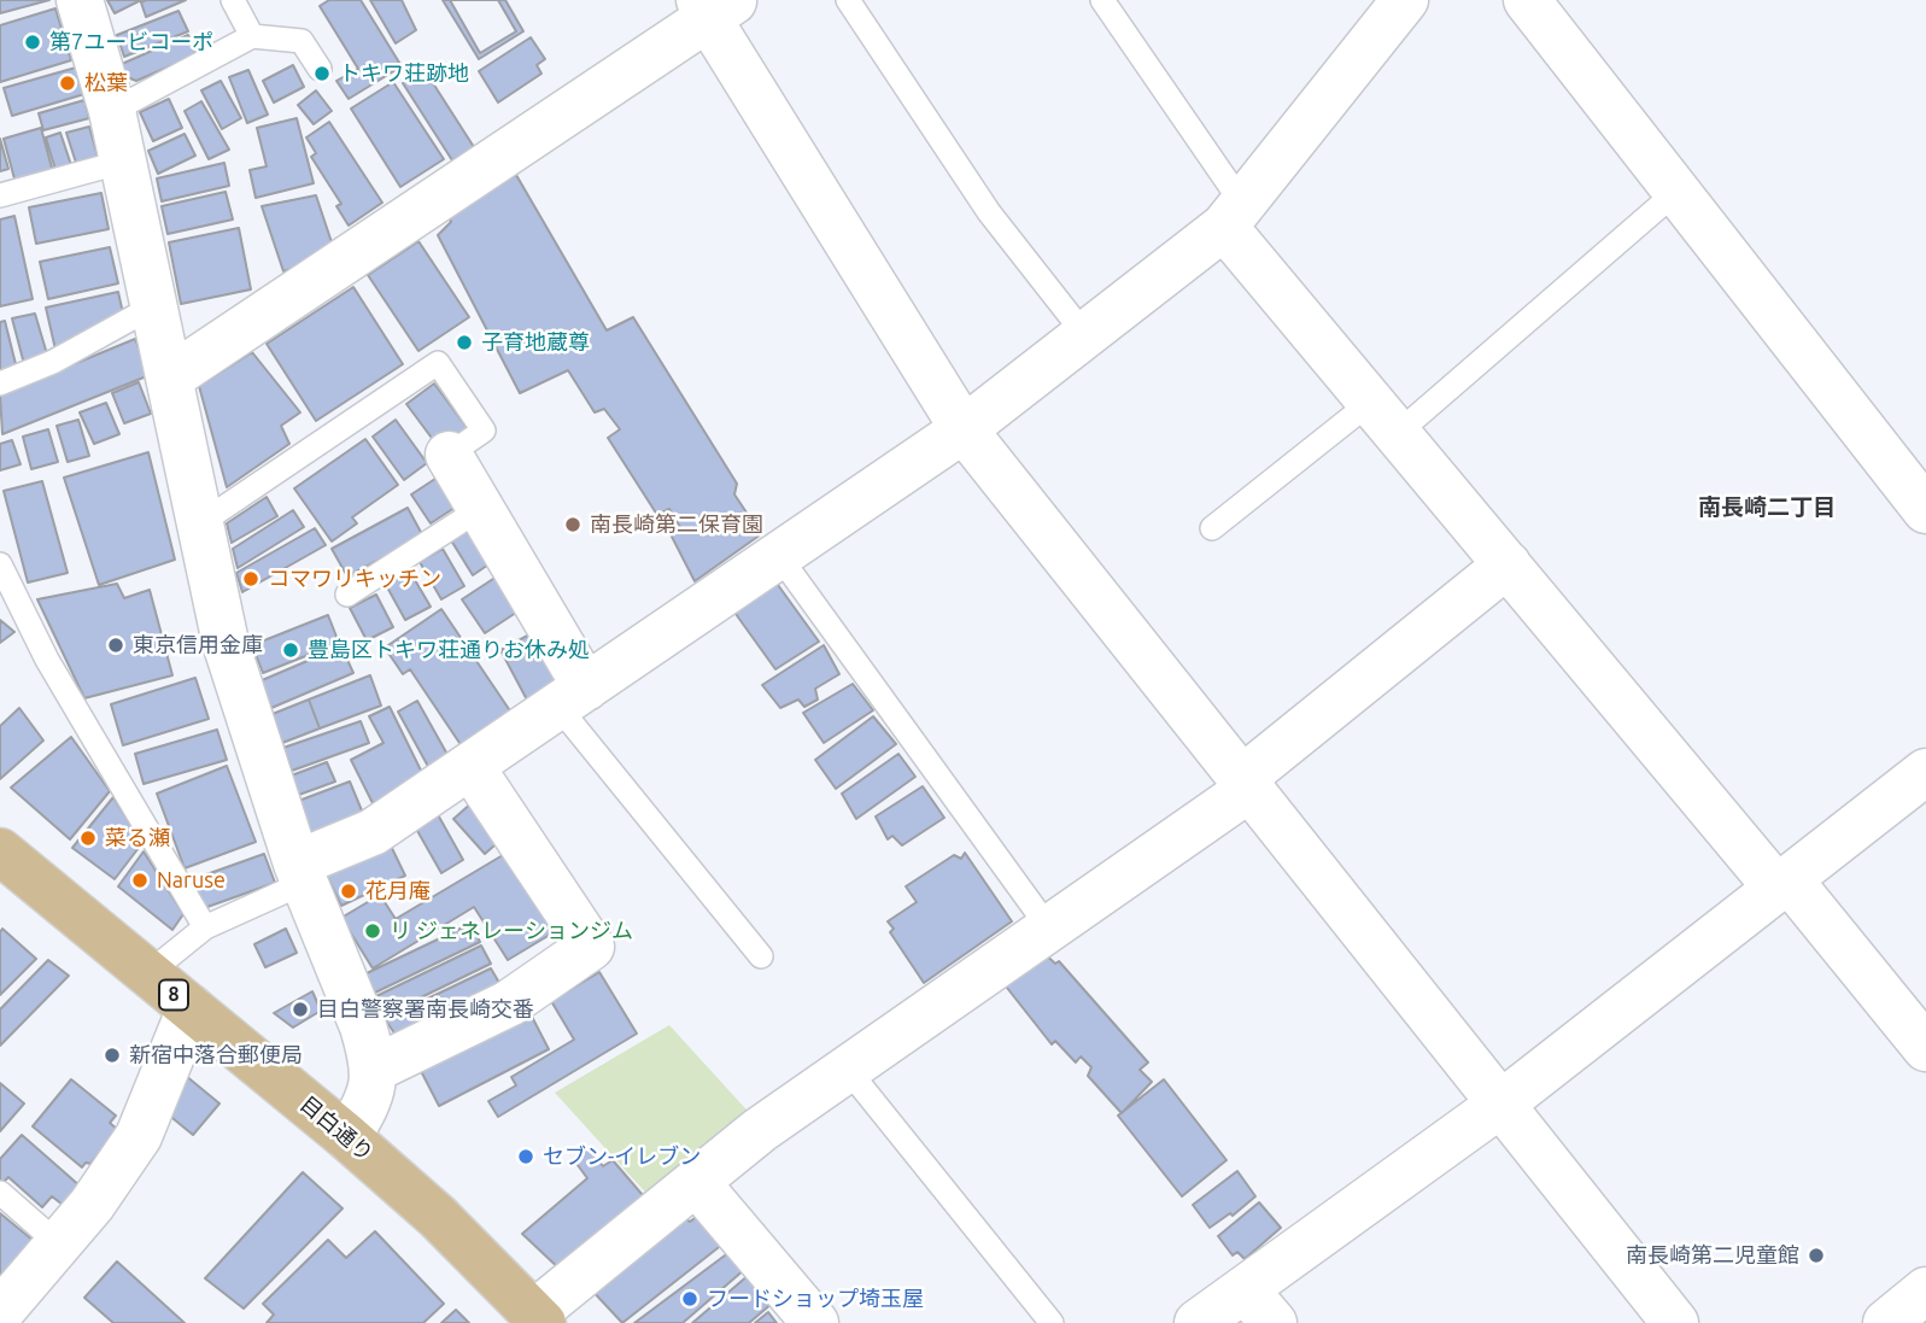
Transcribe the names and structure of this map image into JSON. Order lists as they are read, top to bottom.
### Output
{
  "streets": {
    "main road": ["8", "目白通り"]
  },
  "districts": ["南長崎二丁目"],
  "places": [
    "第7ユービコーポ",
    "トキワ荘跡地",
    "松葉",
    "子育地蔵尊",
    "南長崎第二保育園",
    "コマワリキッチン",
    "東京信用金庫",
    "豊島区トキワ荘通りお休み処",
    "菜る瀬",
    "Naruse",
    "花月庵",
    "リ ジェネレーションジム",
    "目白警察署南長崎交番",
    "新宿中落合郵便局",
    "セブン-イレブン",
    "南長崎第二児童館",
    "フードショップ埼玉屋"
  ]
}
